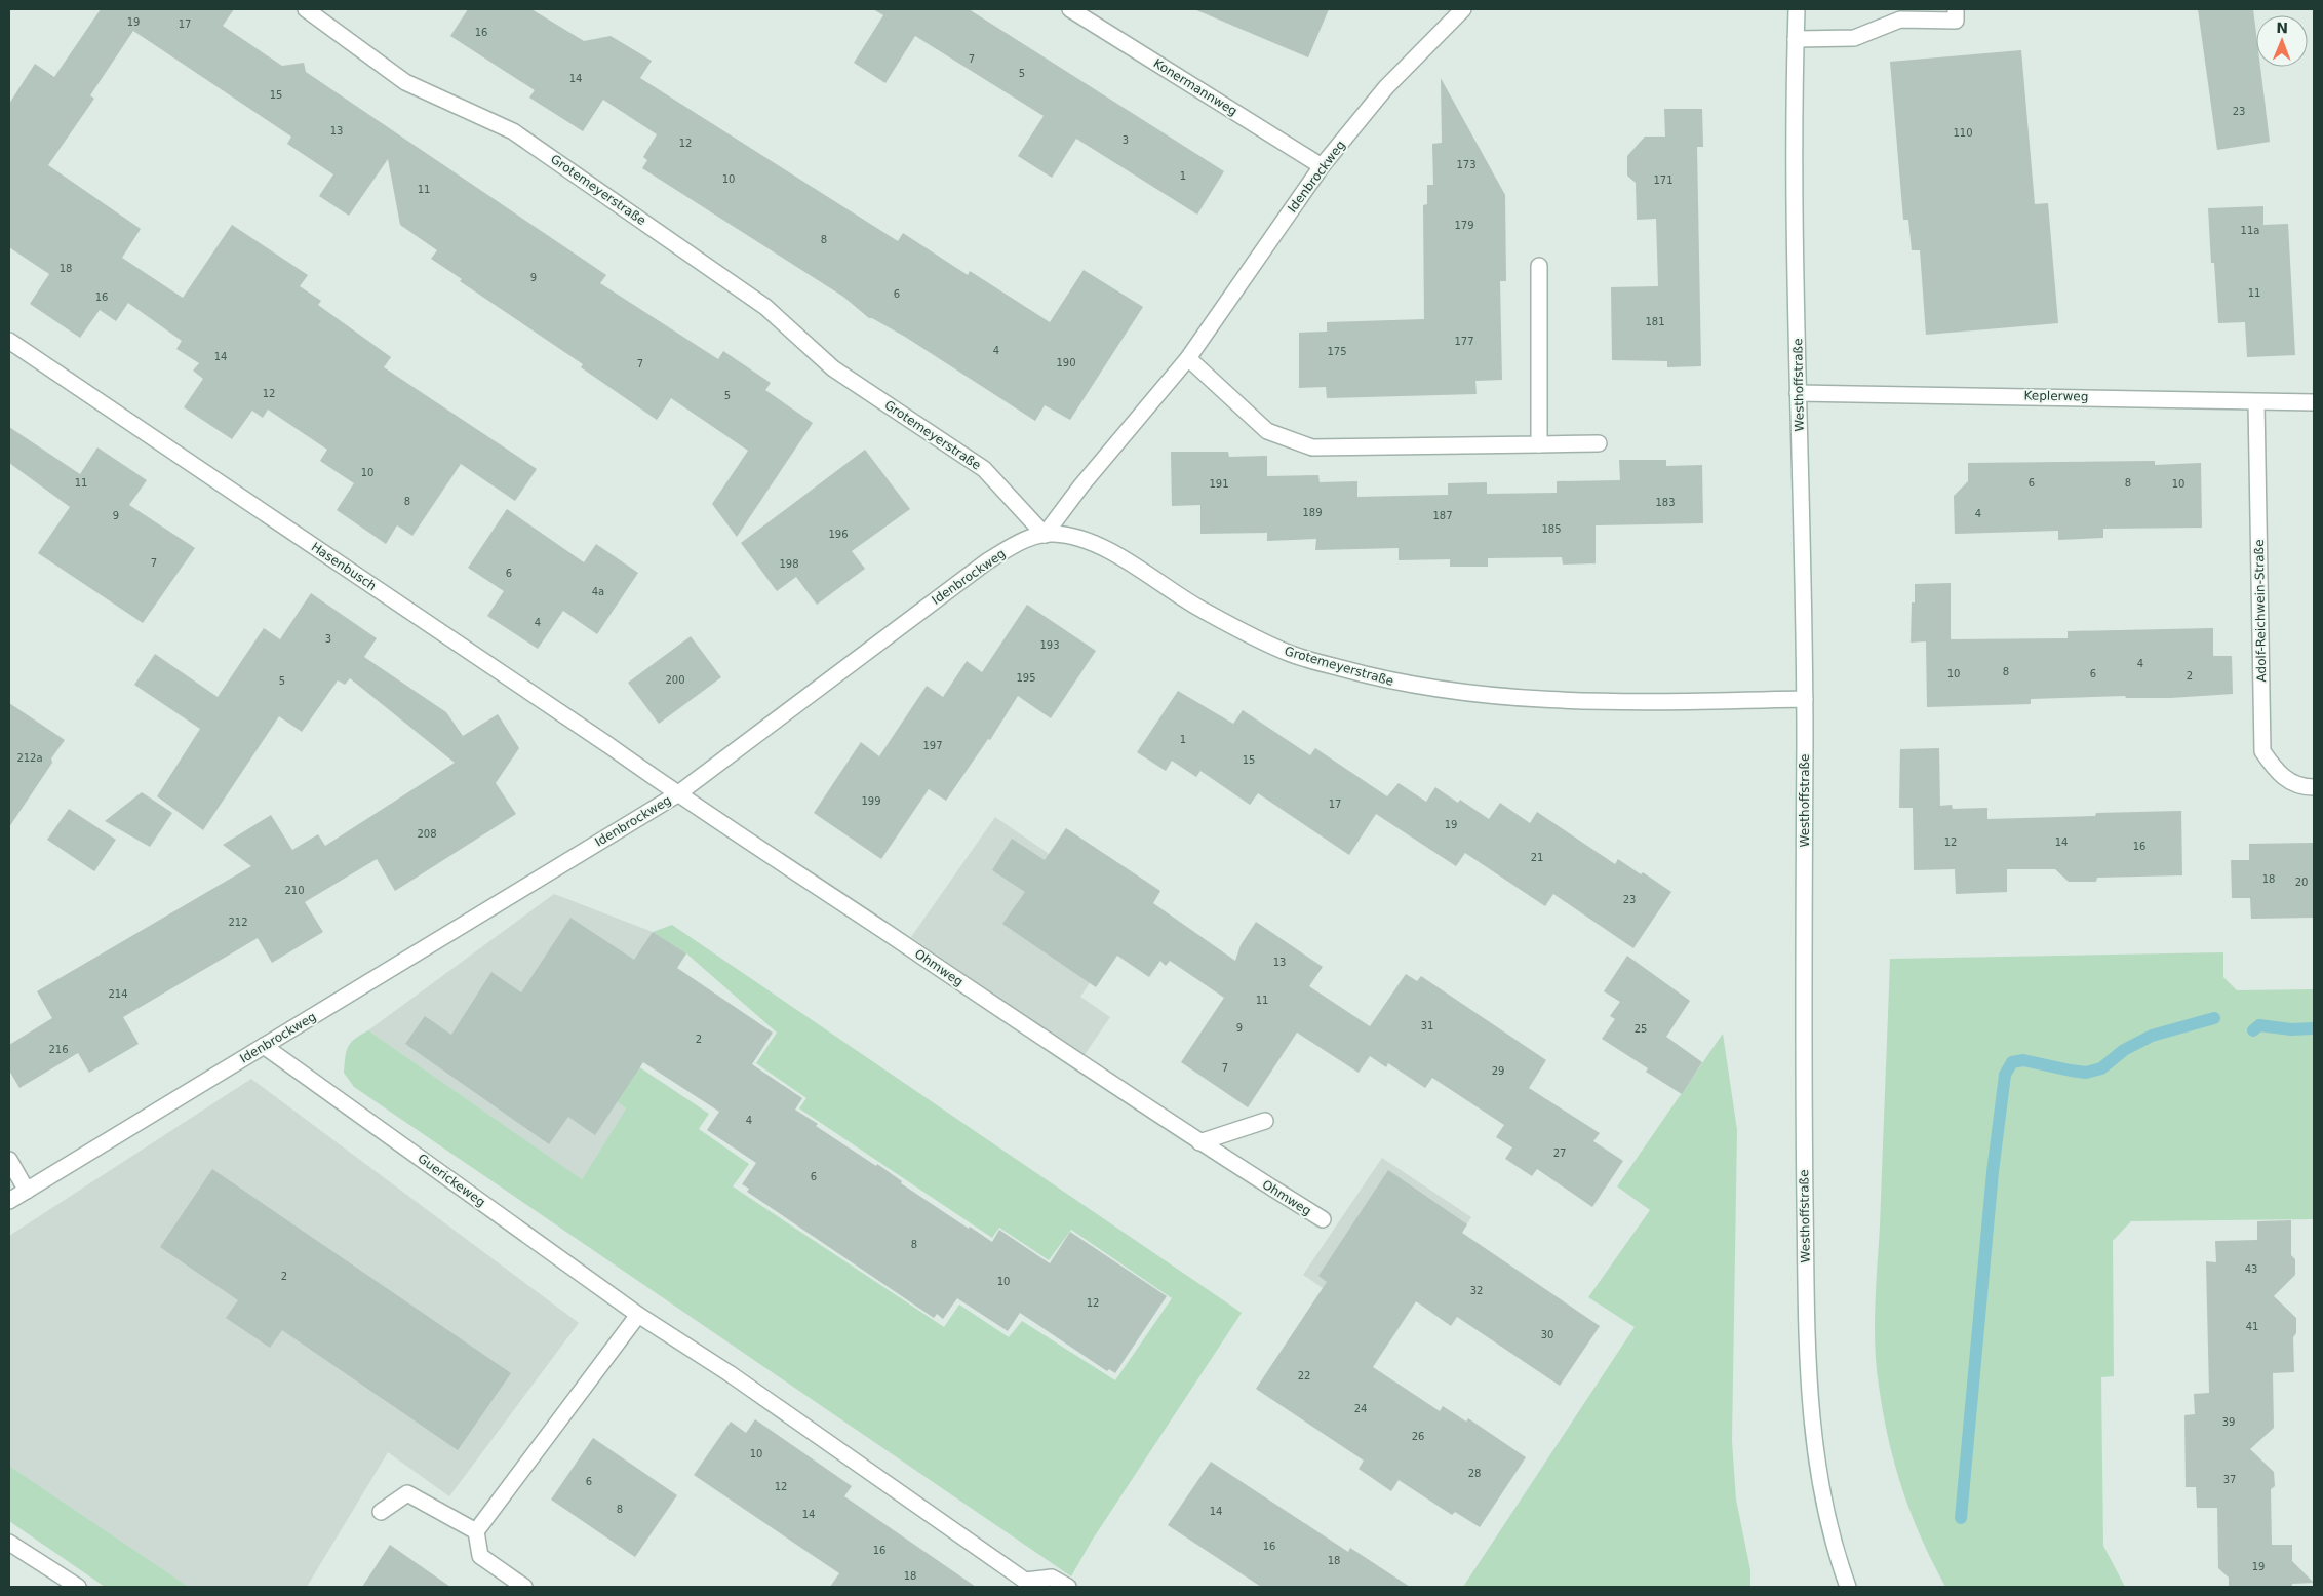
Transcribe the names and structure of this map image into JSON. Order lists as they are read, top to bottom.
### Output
{
  "streets": {
    "street": [
      "Konermannweg",
      "Idenbrockweg",
      "Grotemeyerstraße",
      "Westhoffstraße",
      "Keplerweg",
      "Hasenbusch",
      "Adolf-Reichwein-Straße",
      "Ohmweg",
      "Guerickeweg"
    ]
  },
  "crossings": [
    ["Konermannweg", "Idenbrockweg"],
    ["Idenbrockweg", "Grotemeyerstraße"],
    ["Idenbrockweg", "Hasenbusch"],
    ["Idenbrockweg", "Ohmweg"],
    ["Idenbrockweg", "Guerickeweg"],
    ["Grotemeyerstraße", "Westhoffstraße"],
    ["Westhoffstraße", "Keplerweg"],
    ["Keplerweg", "Adolf-Reichwein-Straße"],
    ["Hasenbusch", "Ohmweg"]
  ],
  "house_numbers": [
    "19",
    "17",
    "16",
    "7",
    "5",
    "14",
    "15",
    "23",
    "13",
    "110",
    "3",
    "12",
    "173",
    "1",
    "10",
    "171",
    "11",
    "179",
    "11a",
    "8",
    "18",
    "9",
    "11",
    "6",
    "16",
    "181",
    "177",
    "4",
    "175",
    "14",
    "190",
    "7",
    "12",
    "5",
    "10",
    "11",
    "6",
    "8",
    "191",
    "10",
    "8",
    "183",
    "189",
    "4",
    "9",
    "187",
    "185",
    "196",
    "7",
    "198",
    "6",
    "4a",
    "4",
    "3",
    "193",
    "4",
    "8",
    "10",
    "6",
    "2",
    "195",
    "200",
    "5",
    "1",
    "197",
    "212a",
    "15",
    "199",
    "17",
    "19",
    "208",
    "12",
    "14",
    "16",
    "21",
    "18",
    "20",
    "210",
    "23",
    "212",
    "13",
    "214",
    "11",
    "31",
    "9",
    "25",
    "2",
    "216",
    "7",
    "29",
    "4",
    "27",
    "6",
    "8",
    "43",
    "2",
    "10",
    "32",
    "12",
    "41",
    "30",
    "22",
    "24",
    "39",
    "26",
    "10",
    "28",
    "37",
    "6",
    "12",
    "8",
    "14",
    "14",
    "16",
    "16",
    "18",
    "19",
    "18"
  ],
  "north": "top"
}
